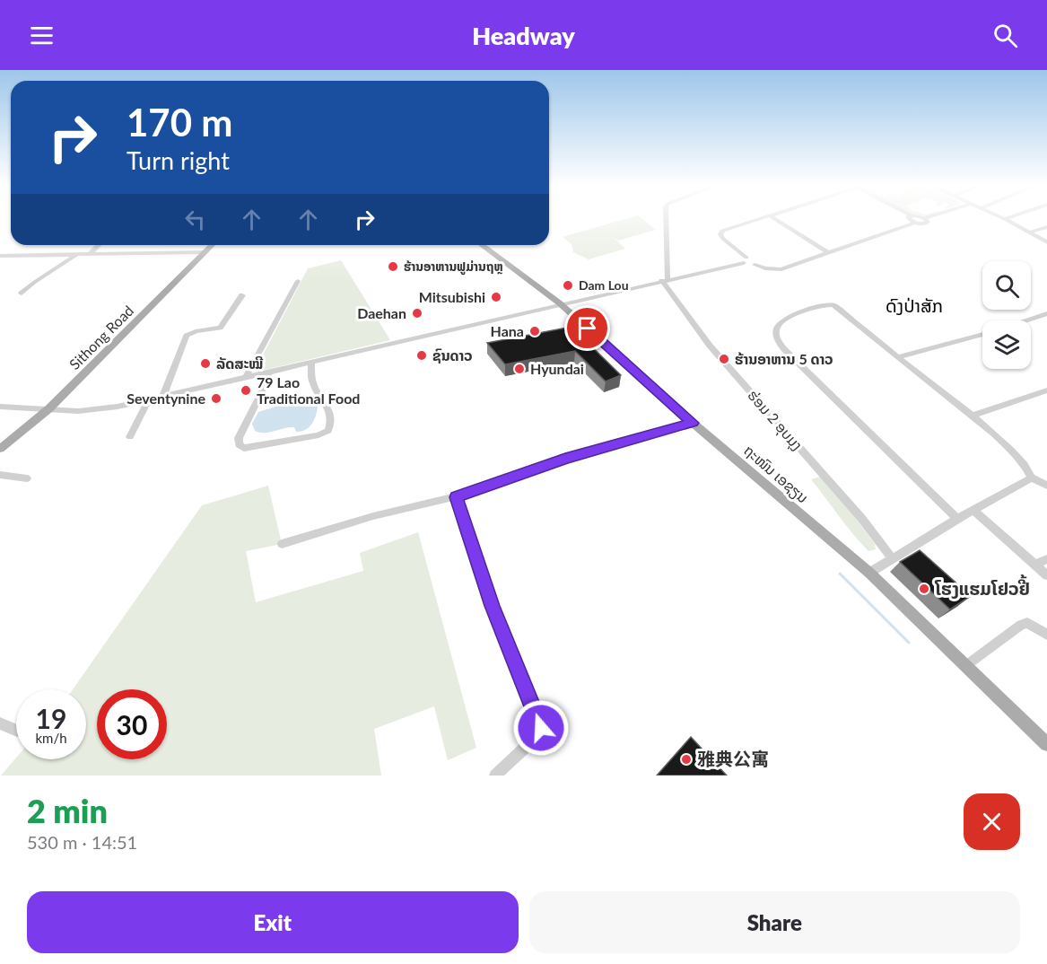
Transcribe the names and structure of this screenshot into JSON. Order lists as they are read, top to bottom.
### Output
{
  "streets": {
    "main road": ["Sithong Road", "ຖະໜົນ ເອຊຽນ"],
    "street": ["ຮ່ອມ 2 ອຸບມຸງ"]
  },
  "districts": ["ດົງປ່າສັກ"],
  "places": [
    "ຮ້ານອາຫານຟູມ່ານຖຫຼ",
    "Dam Lou",
    "Mitsubishi",
    "Daehan",
    "Hana",
    "ຊົນດາວ",
    "ຮ້ານອາຫານ 5 ດາວ",
    "ລັດສະໝີ",
    "Hyundai",
    "79 Lao Traditional Food",
    "Seventynine",
    "ໂຮງແຮມໂຢວຢີ້",
    "雅典公寓"
  ],
  "page": {
    "header": "Headway",
    "turn": ["170 m", "Turn right"],
    "speed": "19 km/h",
    "limit": "30",
    "heading": ["2 min", "530 m · 14:51"],
    "buttons": ["Exit", "Share"]
  }
}
